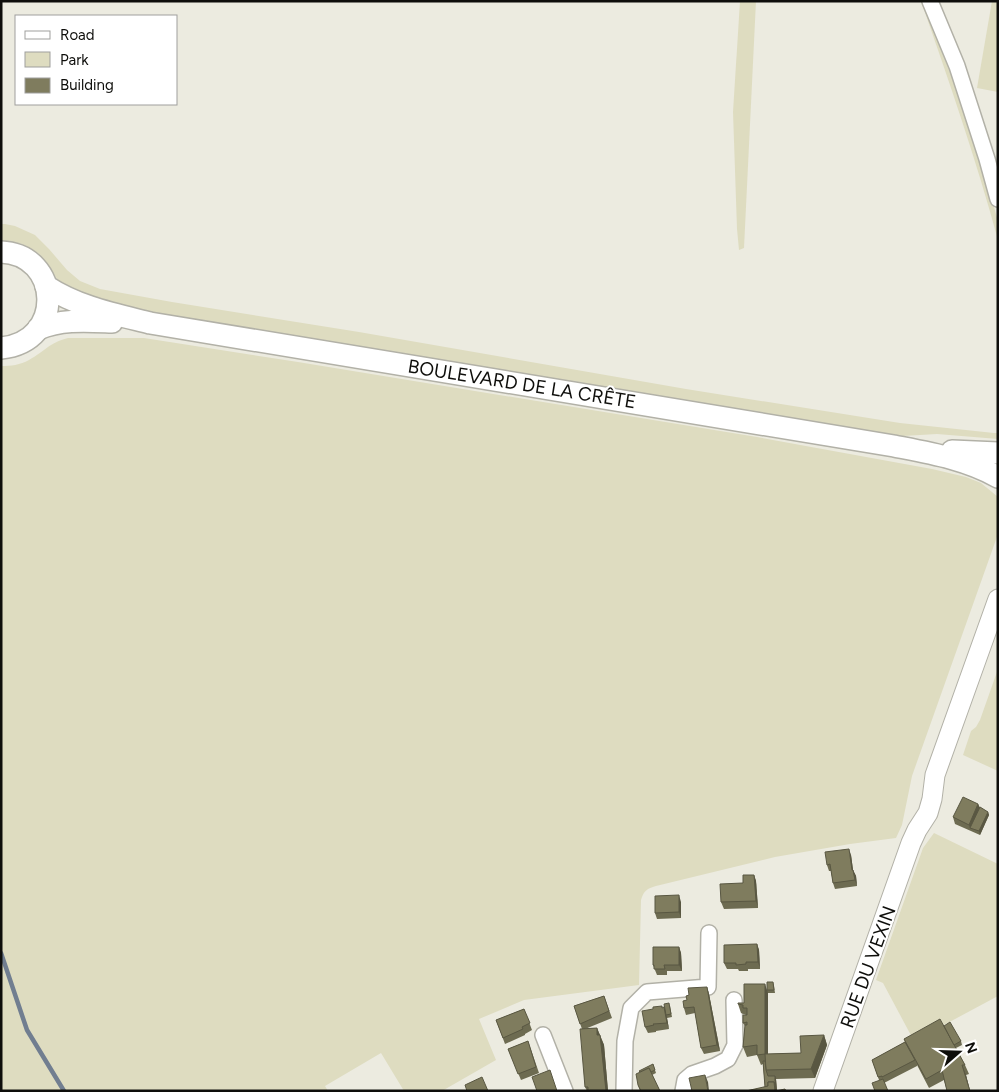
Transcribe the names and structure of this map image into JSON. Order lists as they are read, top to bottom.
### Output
{
  "streets": {
    "main road": ["BOULEVARD DE LA CRÊTE"],
    "street": ["RUE DU VEXIN"]
  },
  "legend": ["Road", "Park", "Building"],
  "north": "right"
}
